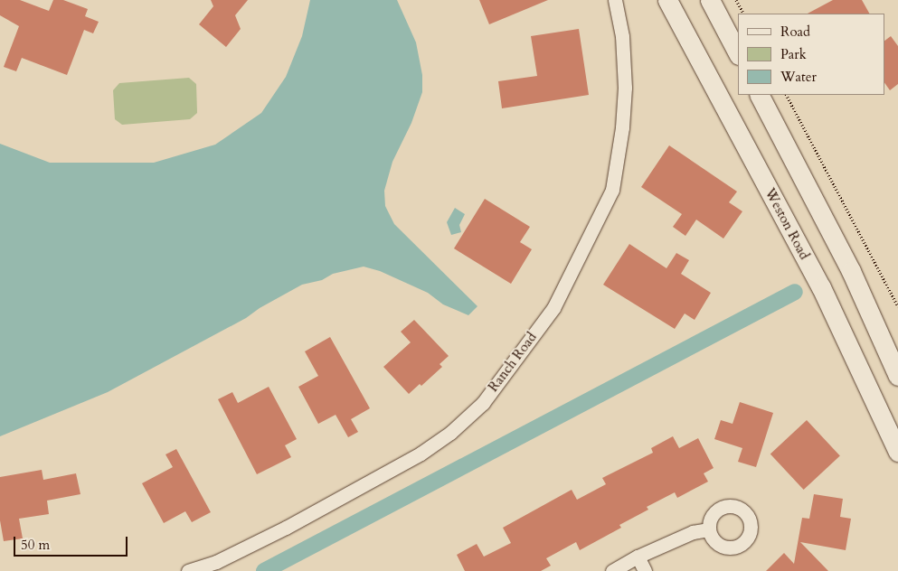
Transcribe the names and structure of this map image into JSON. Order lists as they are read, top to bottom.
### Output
{
  "streets": {
    "main road": ["Weston Road"],
    "street": ["Ranch Road"]
  },
  "legend": ["Road", "Park", "Water"],
  "scale_bar": "50 m"
}
